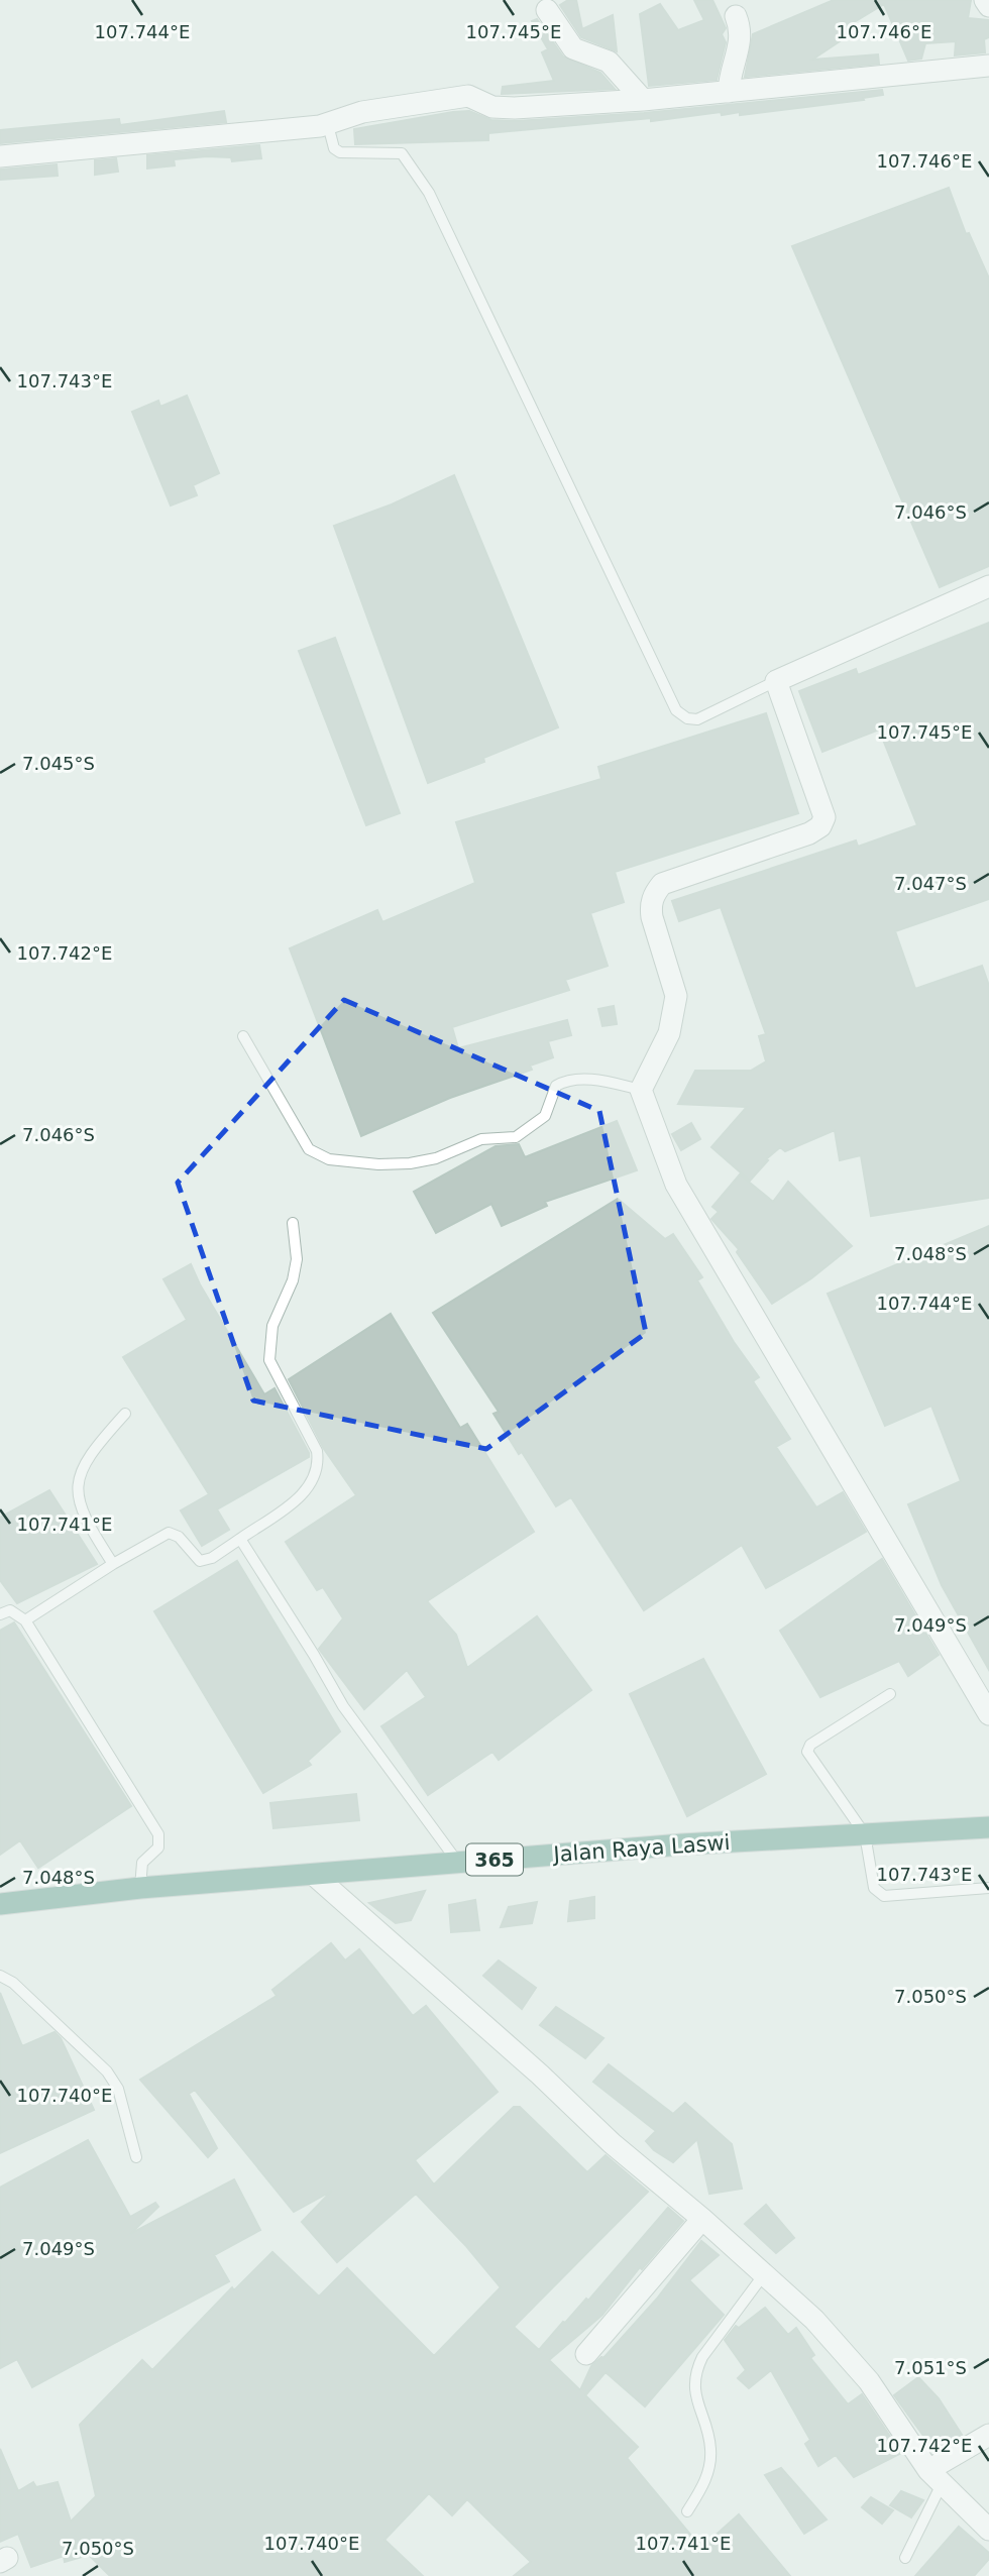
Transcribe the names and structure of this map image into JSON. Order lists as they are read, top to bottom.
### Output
{
  "streets": {
    "main road": ["Jalan Raya Laswi", "365"]
  },
  "coordinates": [
    "107.744°E",
    "107.745°E",
    "107.746°E",
    "107.743°E",
    "7.046°S",
    "7.045°S",
    "7.047°S",
    "107.742°E",
    "7.048°S",
    "107.741°E",
    "7.049°S",
    "7.050°S",
    "107.740°E",
    "7.051°S"
  ]
}
